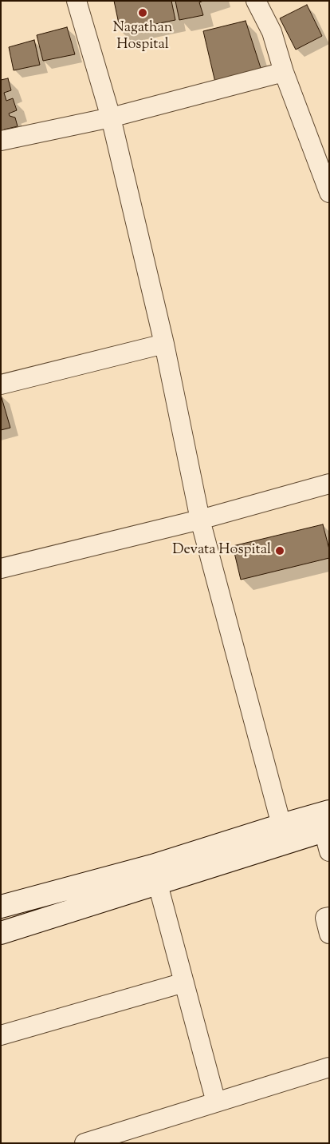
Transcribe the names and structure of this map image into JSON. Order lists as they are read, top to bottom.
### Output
{
  "places": ["Nagathan Hospital", "Devata Hospital"]
}
